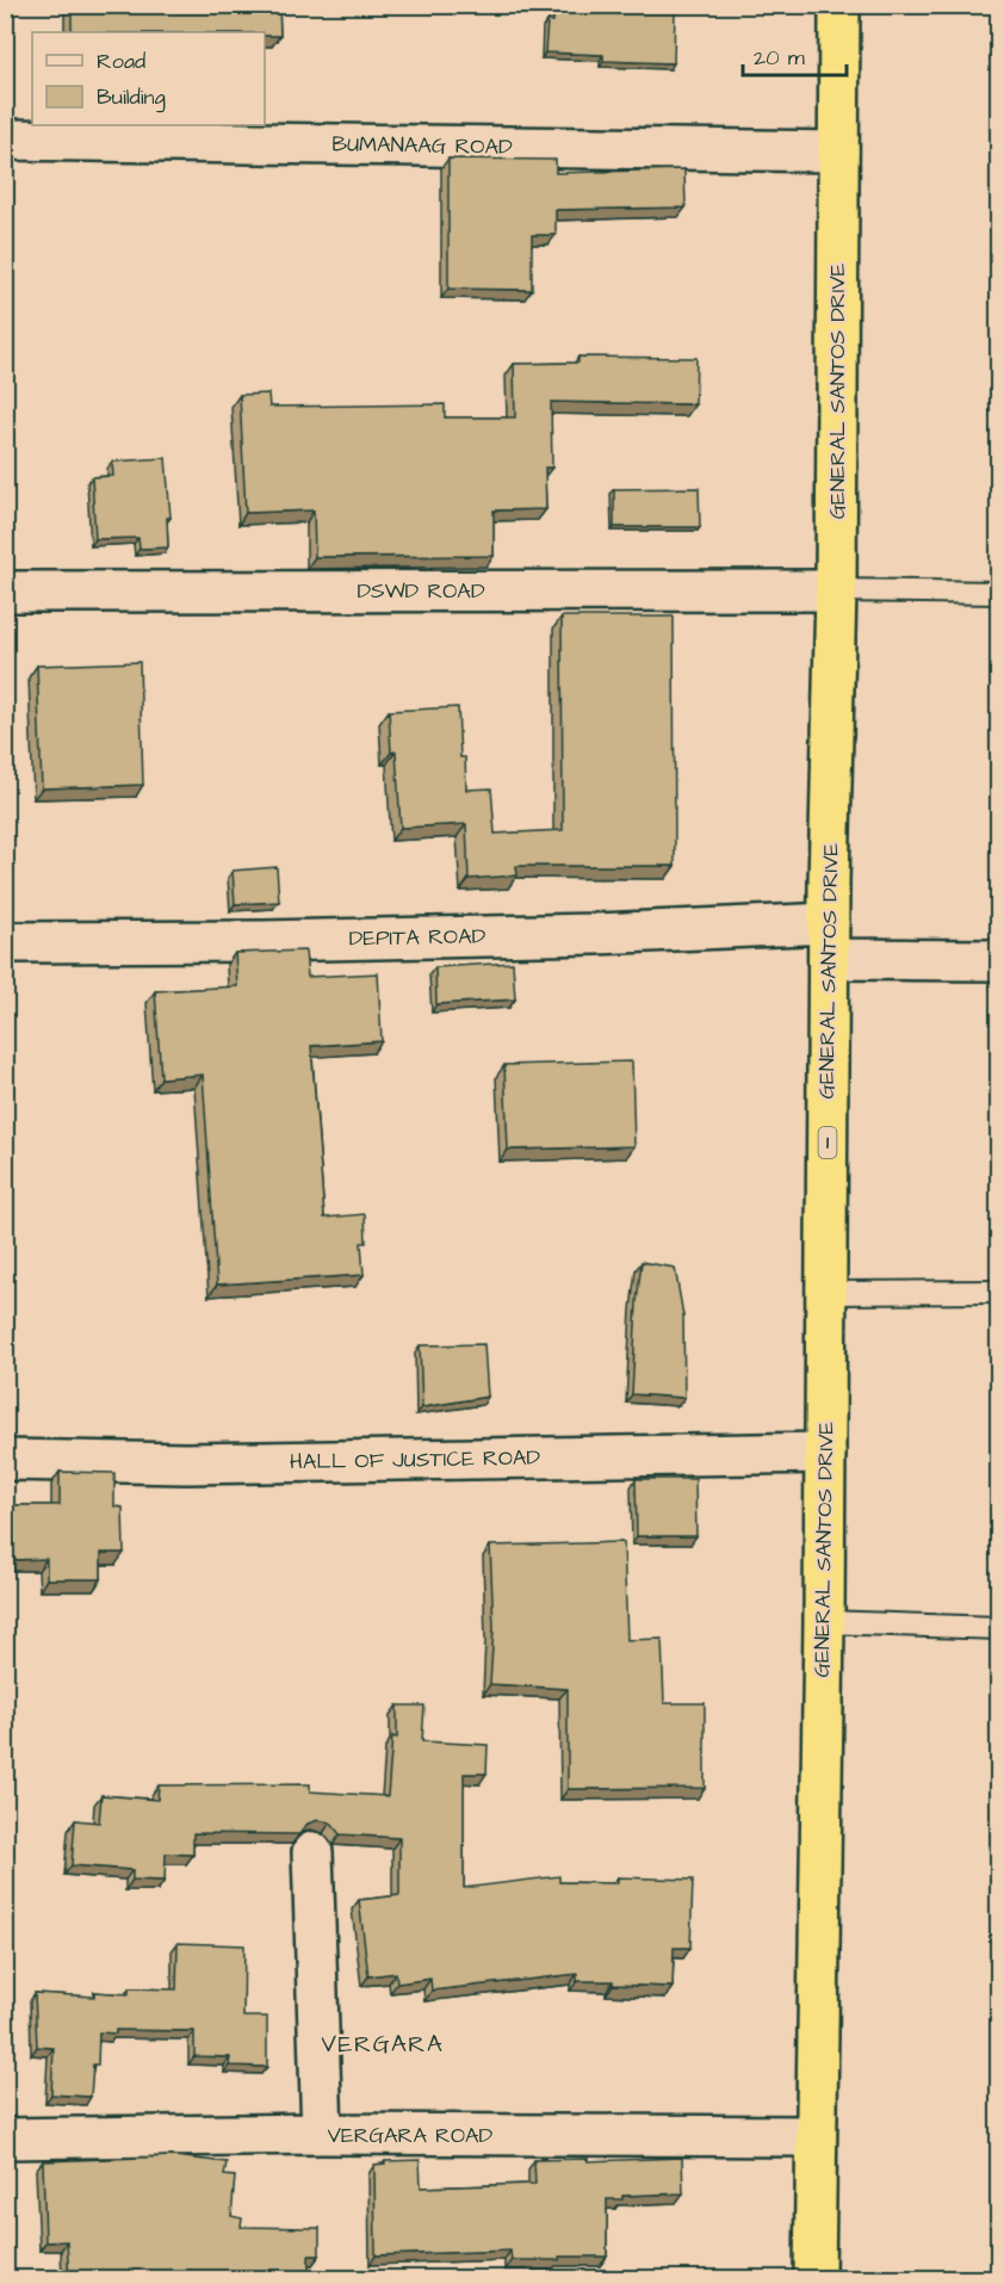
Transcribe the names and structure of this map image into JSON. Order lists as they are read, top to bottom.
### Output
{
  "streets": {
    "highway": ["GENERAL SANTOS DRIVE", "1"],
    "street": [
      "BUMANAAG ROAD",
      "DSWD ROAD",
      "DEPITA ROAD",
      "HALL OF JUSTICE ROAD",
      "VERGARA ROAD"
    ]
  },
  "crossings": [
    ["BUMANAAG ROAD", "GENERAL SANTOS DRIVE"],
    ["GENERAL SANTOS DRIVE", "DSWD ROAD"],
    ["GENERAL SANTOS DRIVE", "DEPITA ROAD"],
    ["GENERAL SANTOS DRIVE", "HALL OF JUSTICE ROAD"],
    ["GENERAL SANTOS DRIVE", "VERGARA ROAD"]
  ],
  "districts": ["VERGARA"],
  "legend": ["Road", "Building"],
  "scale_bar": "20 m"
}
